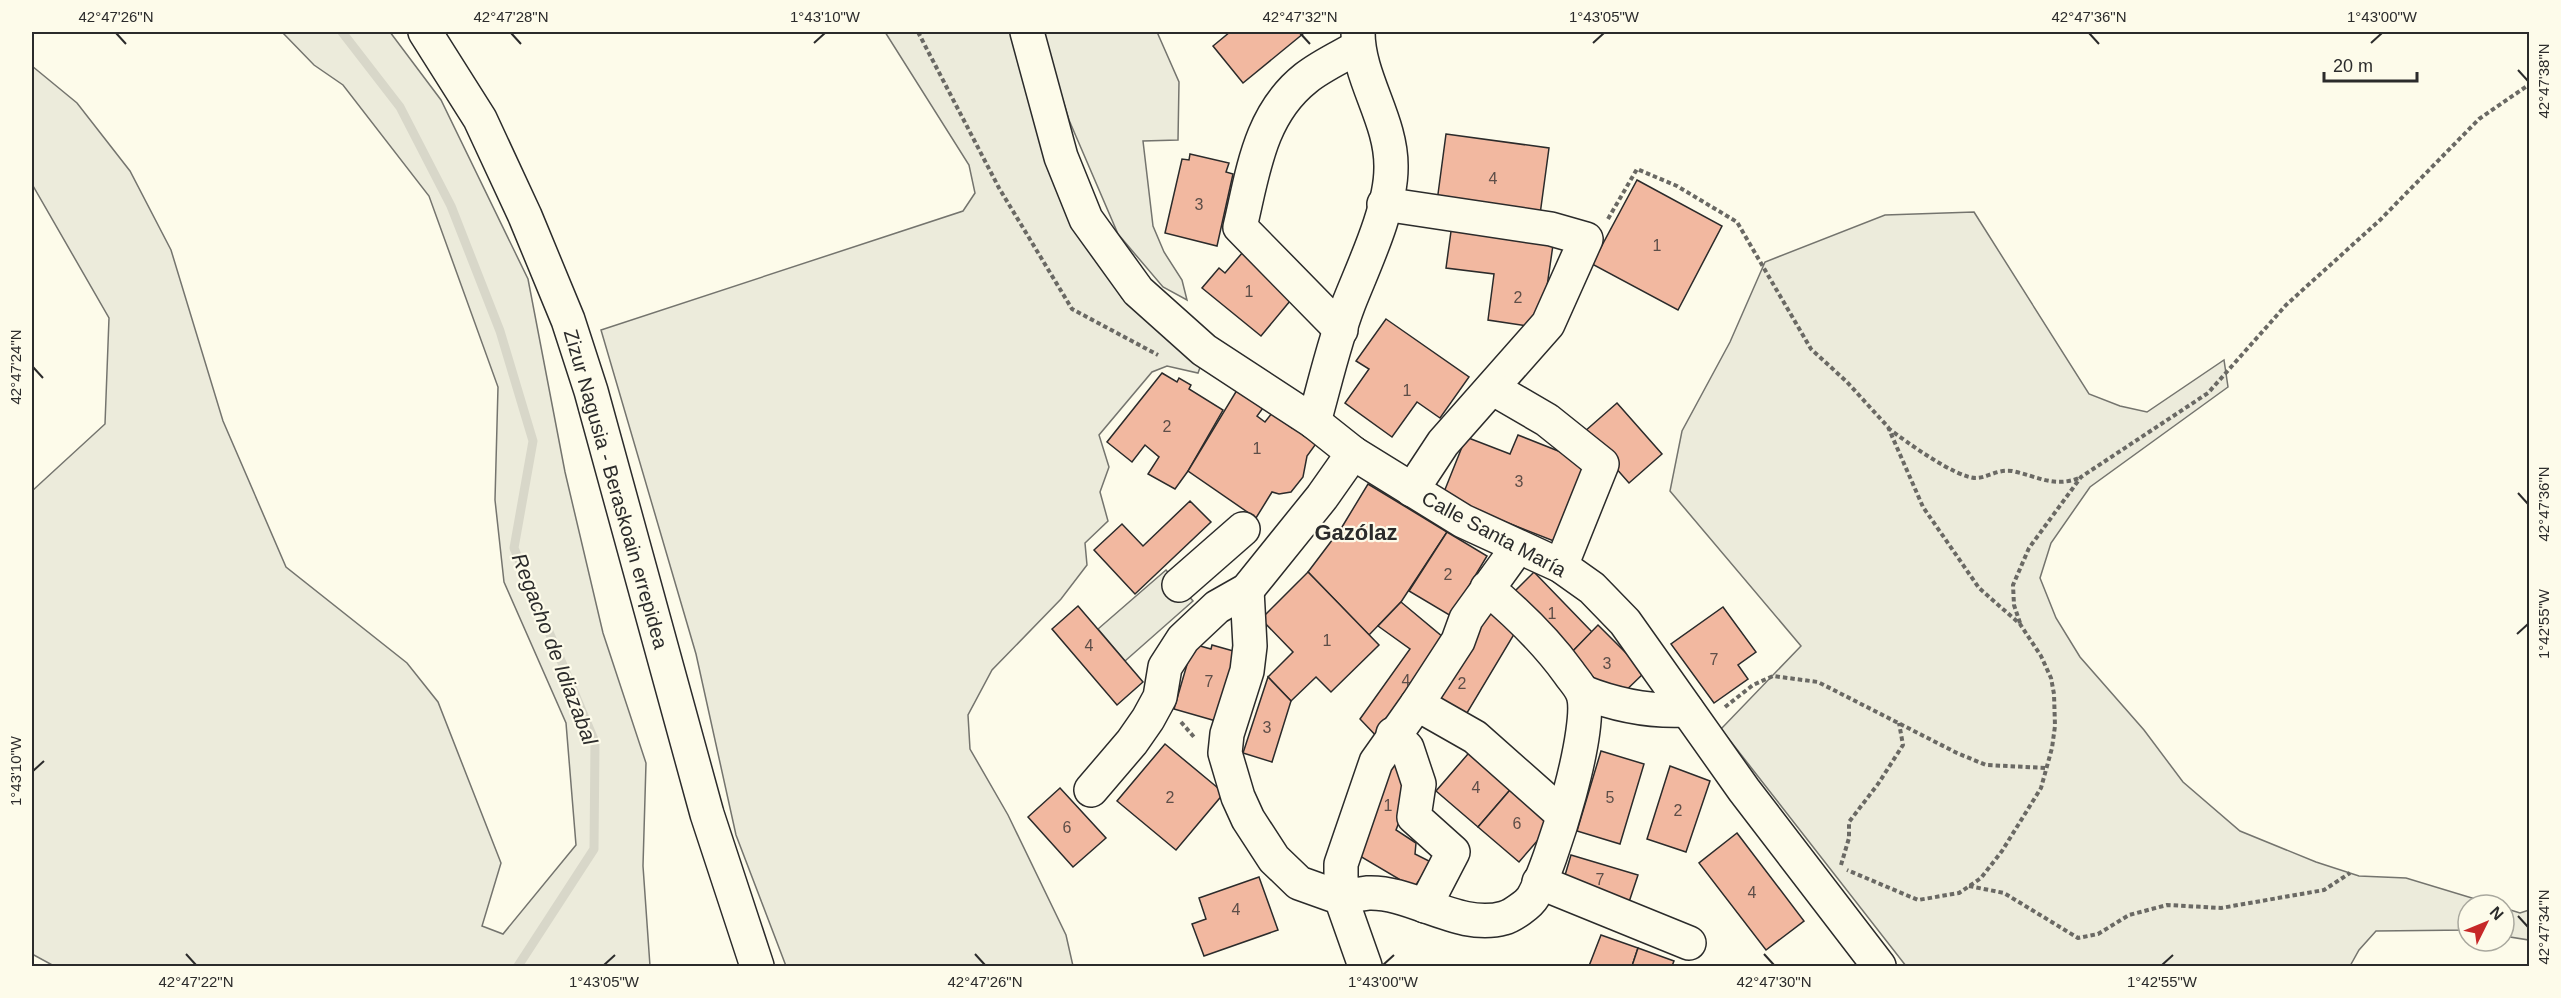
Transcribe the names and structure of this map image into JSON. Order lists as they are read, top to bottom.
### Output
{
  "streets": {
    "street": ["Zizur Nagusia - Beraskoain errepidea", "Calle Santa María"]
  },
  "districts": ["Gazólaz"],
  "water": ["Regacho de Idiazabal"],
  "house_numbers": [
    "4",
    "3",
    "1",
    "1",
    "2",
    "1",
    "2",
    "1",
    "3",
    "2",
    "1",
    "1",
    "4",
    "7",
    "3",
    "4",
    "7",
    "2",
    "3",
    "4",
    "2",
    "5",
    "1",
    "2",
    "6",
    "6",
    "7",
    "4",
    "4"
  ],
  "scale_bar": "20 m",
  "north": "top right",
  "coordinates": [
    "42°47'26\"N",
    "42°47'28\"N",
    "1°43'10\"W",
    "42°47'32\"N",
    "1°43'05\"W",
    "42°47'36\"N",
    "1°43'00\"W",
    "42°47'38\"N",
    "42°47'24\"N",
    "1°42'55\"W",
    "42°47'34\"N",
    "42°47'22\"N",
    "42°47'30\"N"
  ]
}
